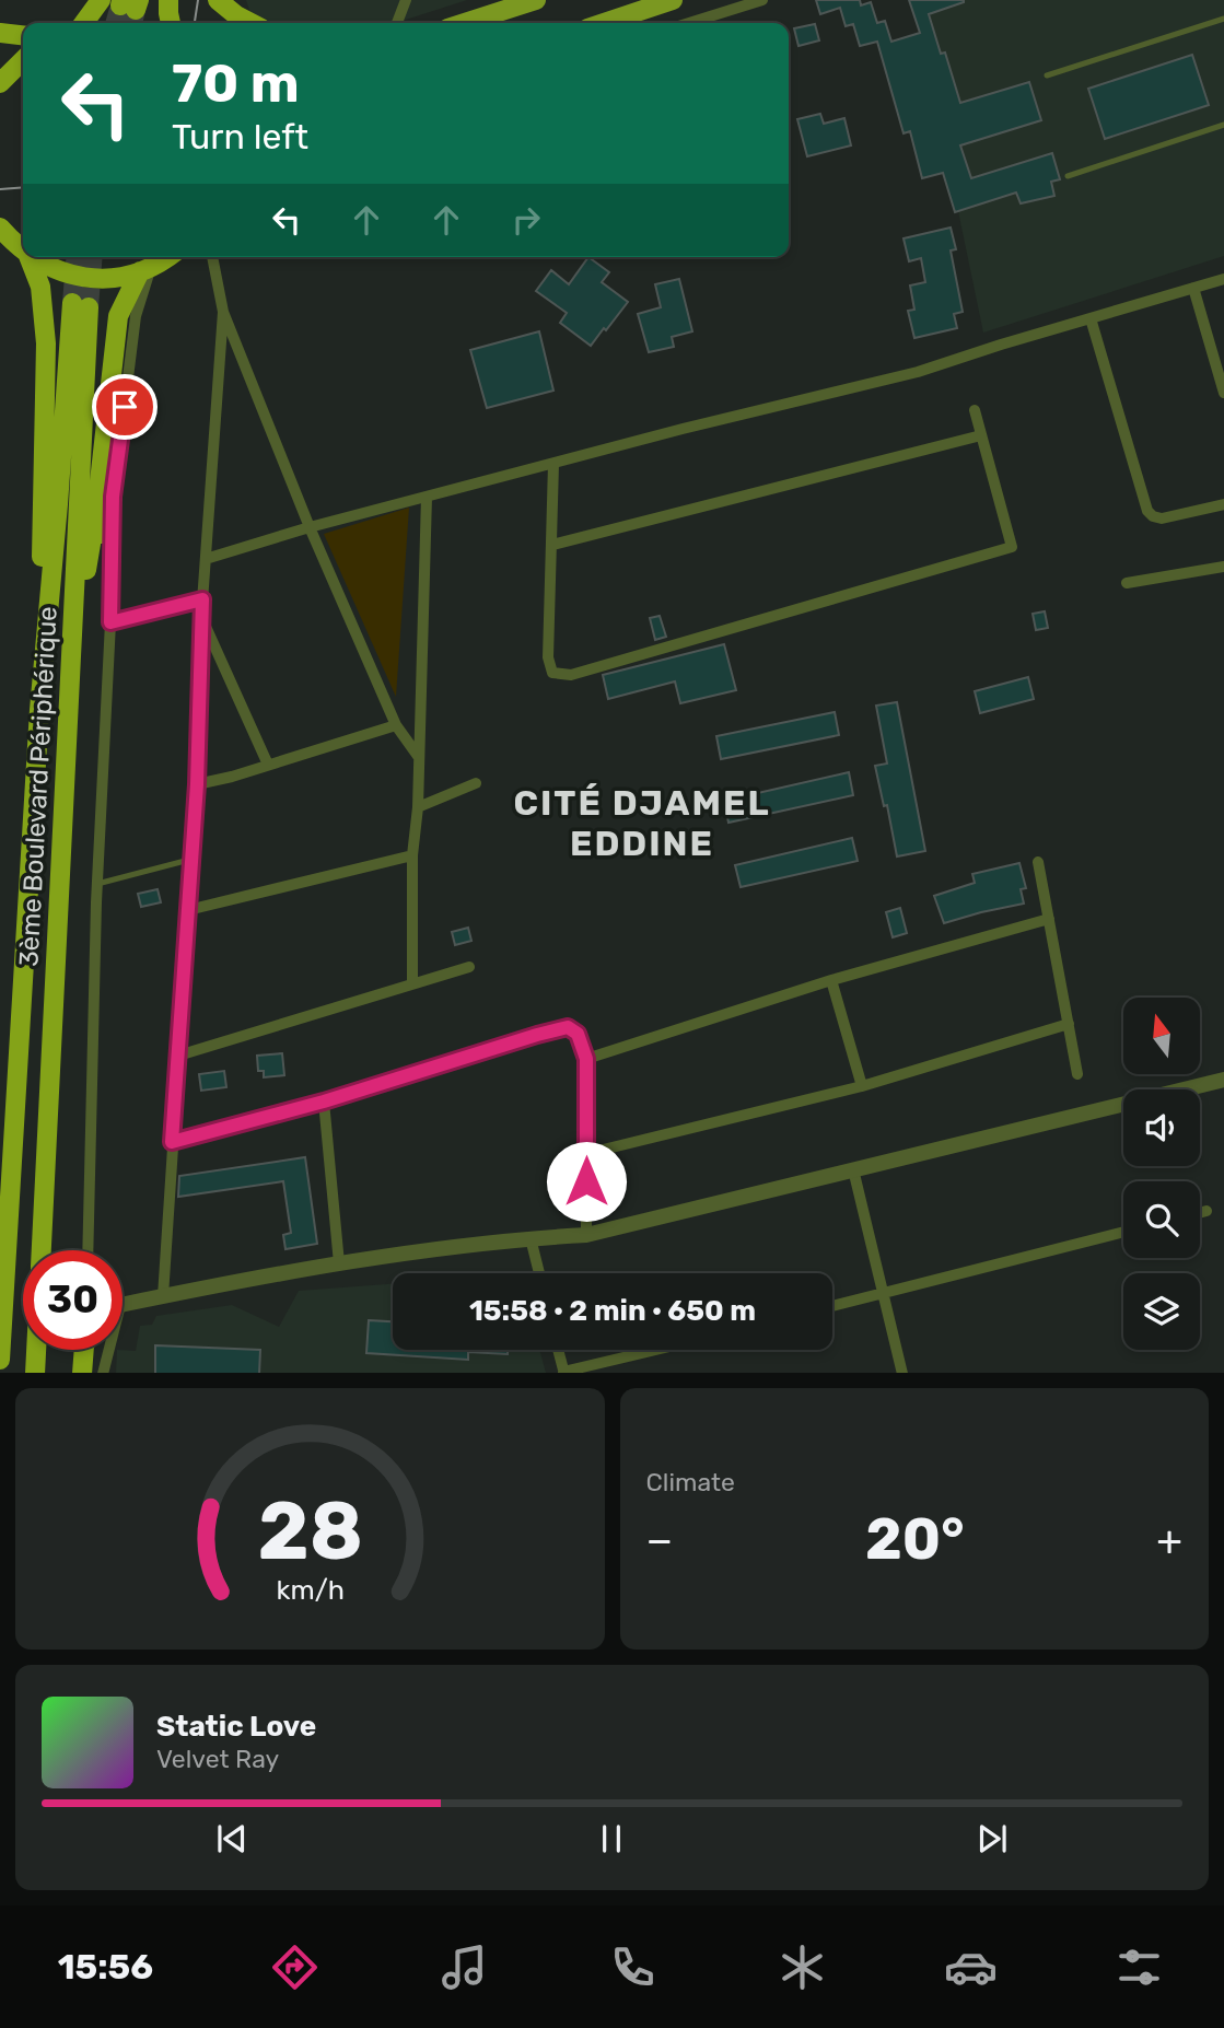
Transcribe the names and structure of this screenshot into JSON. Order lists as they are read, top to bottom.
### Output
{
  "streets": {
    "highway": ["3ème Boulevard Périphérique"]
  },
  "districts": ["CITÉ DJAMEL EDDINE"],
  "north": "top",
  "page": {
    "turn": ["70 m", "Turn left"],
    "limit": "30",
    "trip": "15:58 · 2 min · 650 m",
    "tile": "Climate",
    "heat": ["−", "20°", "+"],
    "song": ["Static Love", "Velvet Ray"],
    "tabs": "15:56",
    "gauge": ["28", "km/h"]
  }
}
